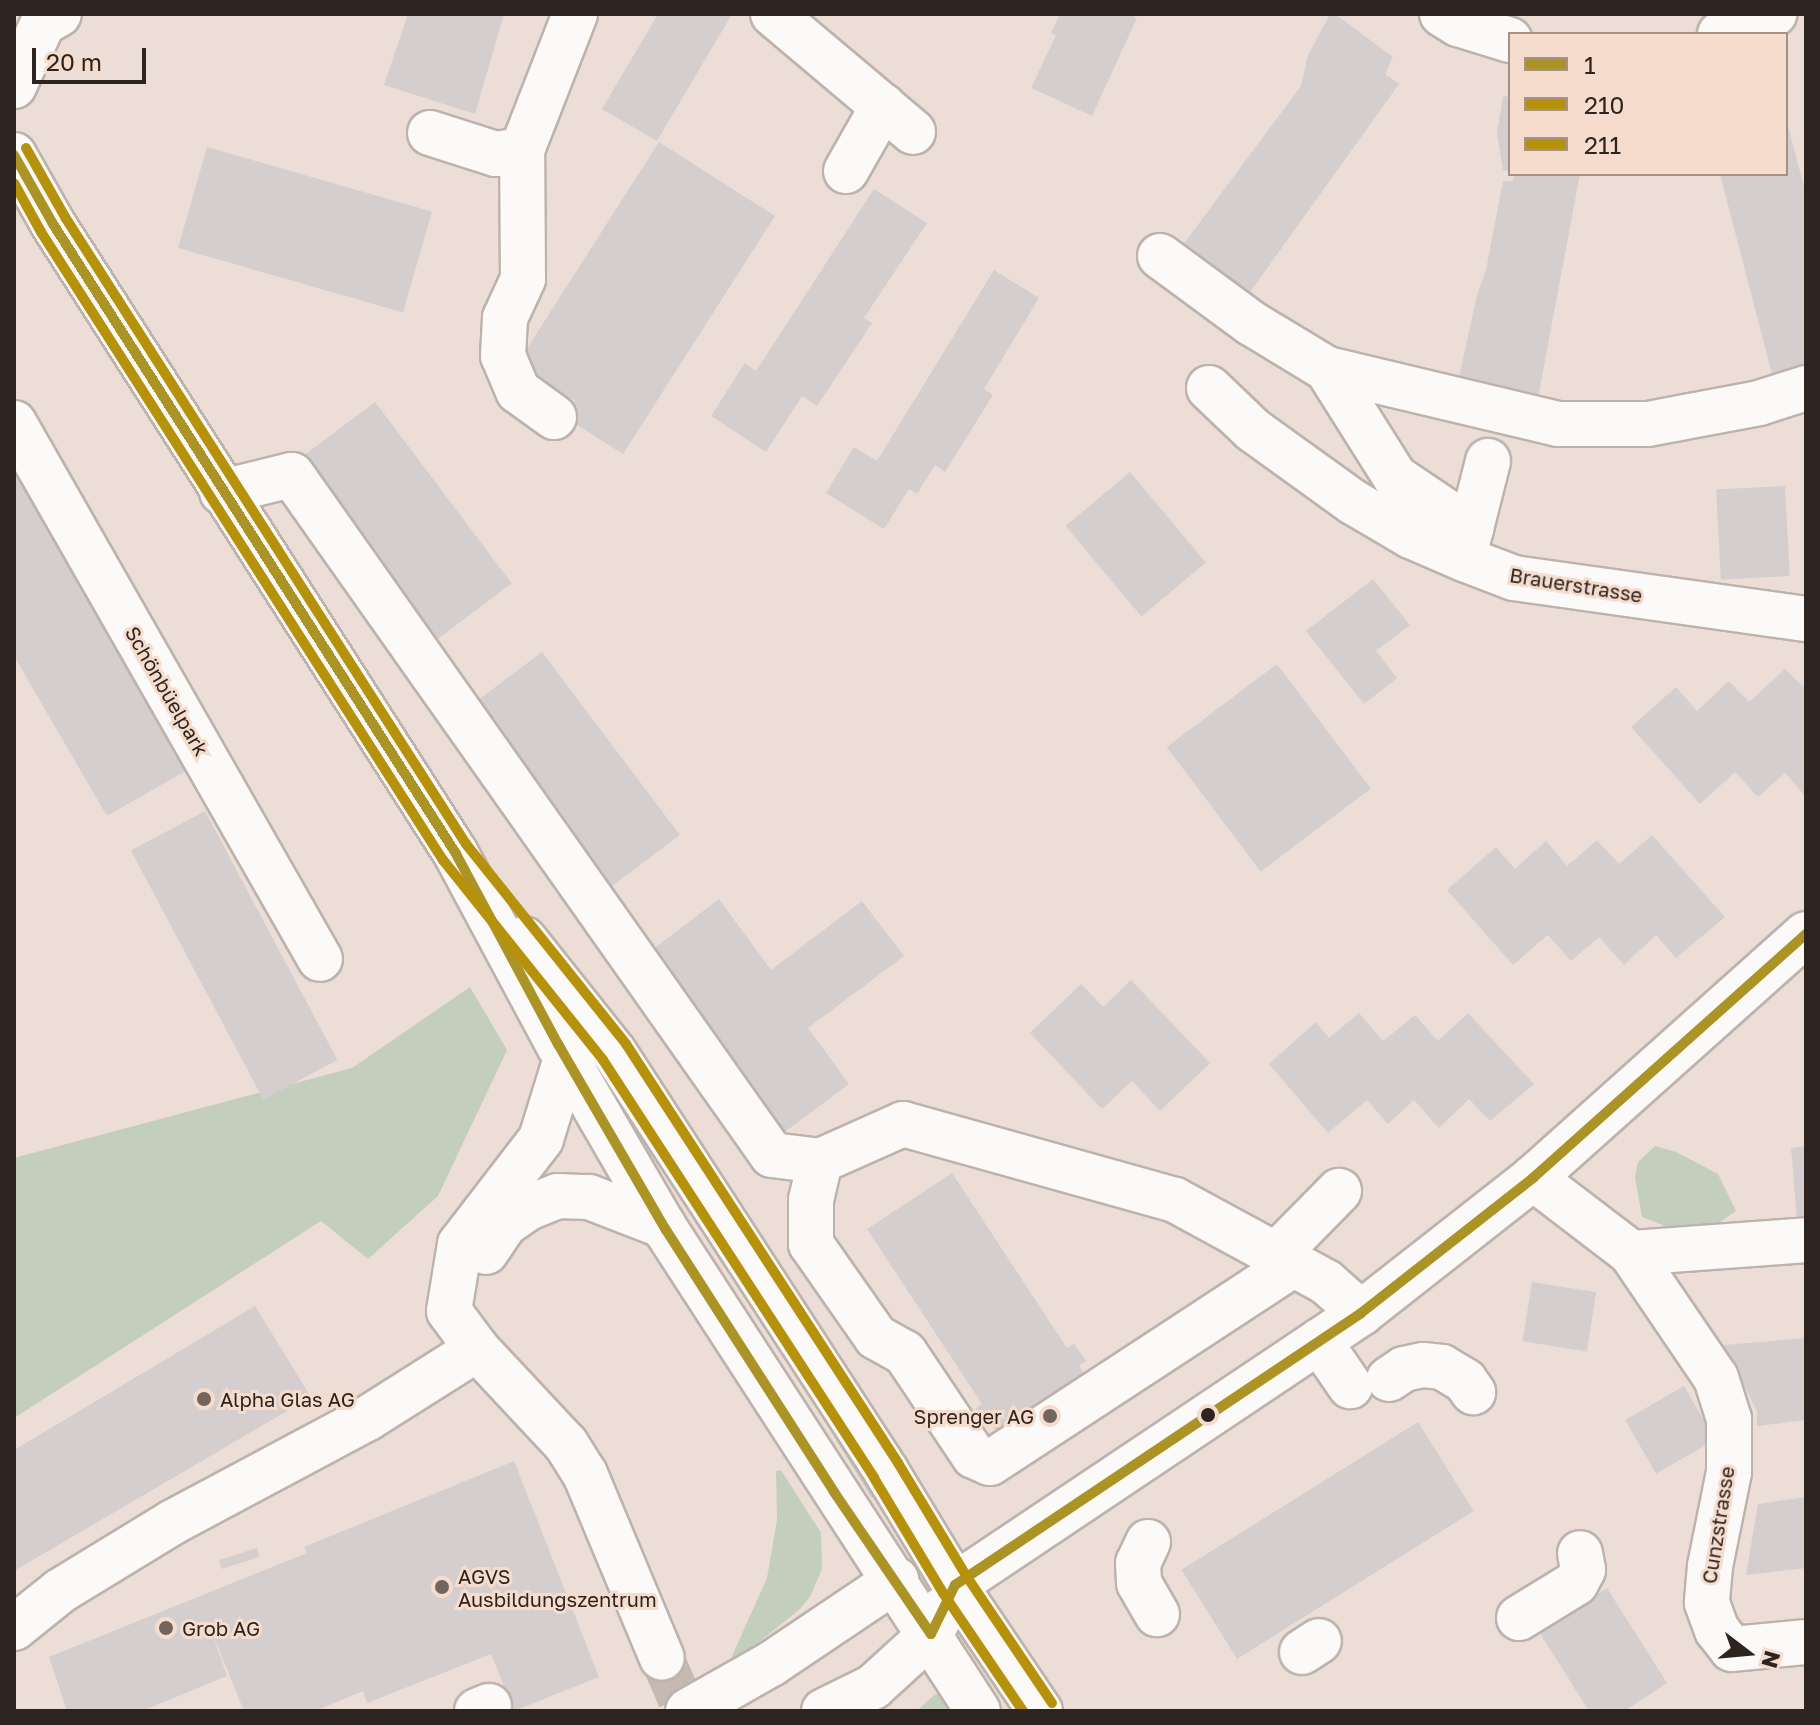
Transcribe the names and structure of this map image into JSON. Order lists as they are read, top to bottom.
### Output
{
  "streets": {
    "street": ["Brauerstrasse", "Schönbüelpark", "Cunzstrasse"]
  },
  "places": [
    "Alpha Glas AG",
    "Sprenger AG",
    "AGVS Ausbildungszentrum",
    "Grob AG"
  ],
  "lines": ["transit line 211", "transit line 1", "transit line 210"],
  "legend": ["1", "210", "211"],
  "scale_bar": "20 m",
  "north": "right"
}
